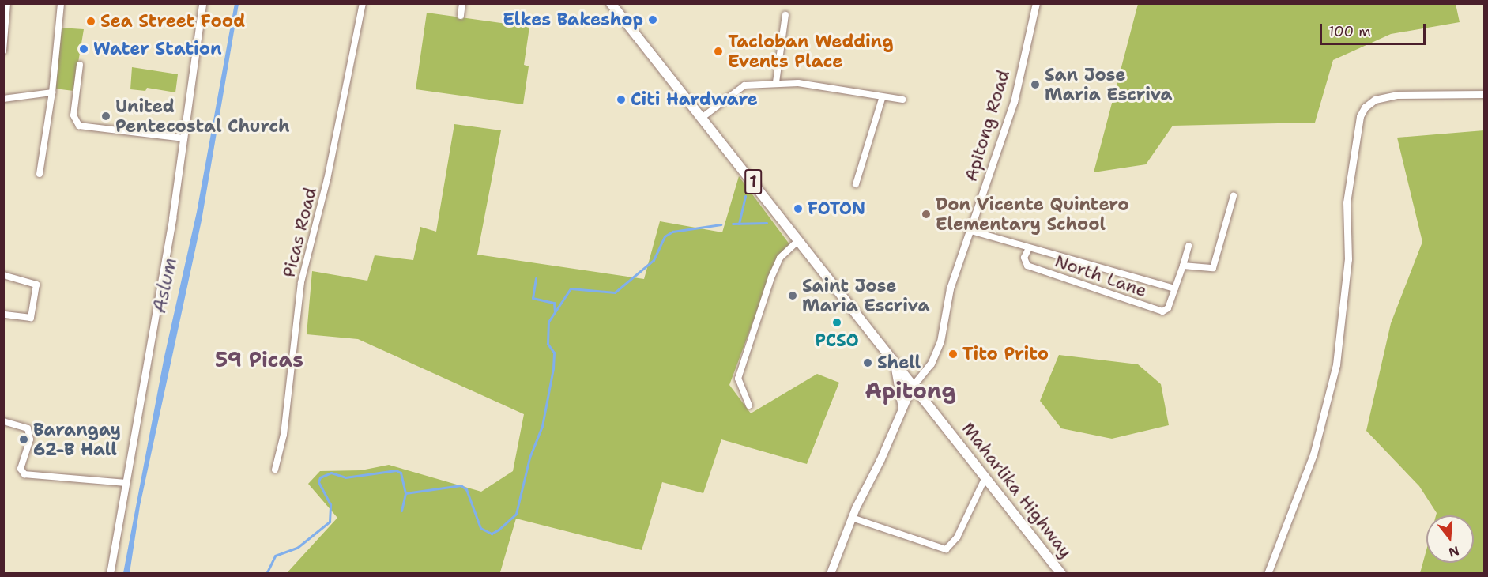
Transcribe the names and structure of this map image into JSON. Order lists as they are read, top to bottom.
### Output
{
  "streets": {
    "main road": ["1", "Maharlika Highway"],
    "street": ["Apitong Road", "Picas Road", "North Lane"]
  },
  "crossings": [
    ["Apitong Road", "Maharlika Highway"]
  ],
  "districts": ["59 Picas", "Apitong"],
  "water": ["Aslum"],
  "places": [
    "Elkes Bakeshop",
    "Sea Street Food",
    "Water Station",
    "Tacloban Wedding Events Place",
    "San Jose Maria Escriva",
    "Citi Hardware",
    "United Pentecostal Church",
    "FOTON",
    "Don Vicente Quintero Elementary School",
    "Saint Jose Maria Escriva",
    "PCSO",
    "Tito Prito",
    "Shell",
    "Barangay 62-B Hall"
  ],
  "scale_bar": "100 m",
  "north": "bottom"
}
